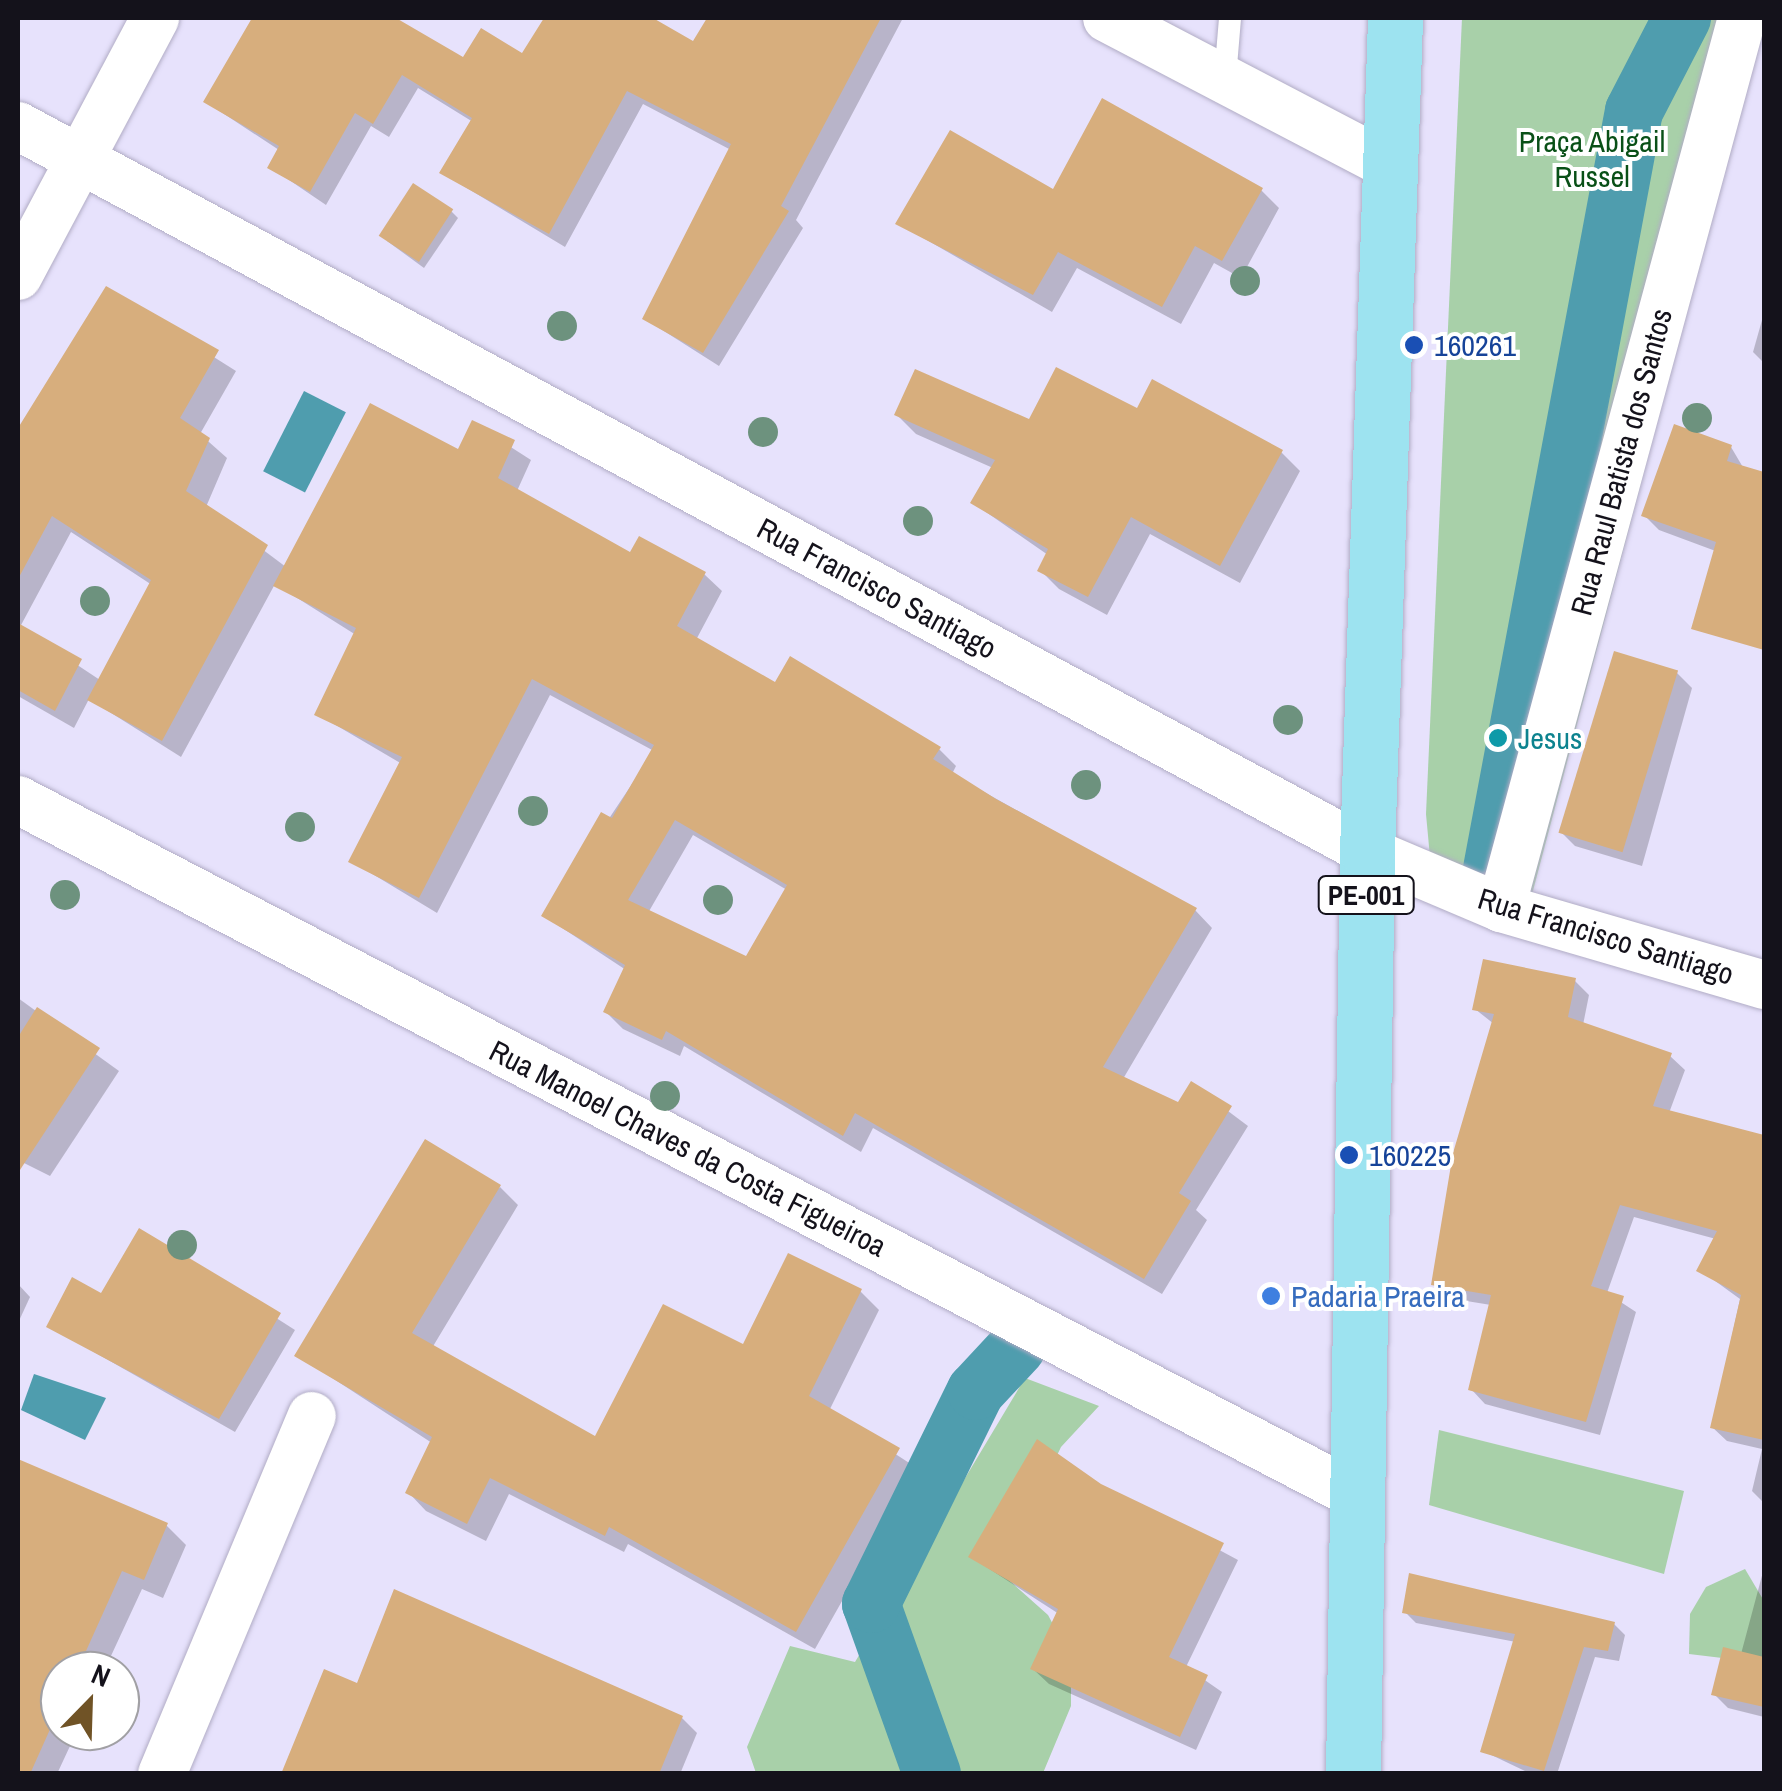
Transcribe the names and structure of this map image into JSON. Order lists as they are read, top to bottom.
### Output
{
  "streets": {
    "main road": ["PE-001"],
    "street": ["Rua Raul Batista dos Santos", "Rua Francisco Santiago", "Rua Manoel Chaves da Costa Figueiroa"]
  },
  "crossings": [
    ["Rua Raul Batista dos Santos", "Rua Francisco Santiago"],
    ["Rua Francisco Santiago", "PE-001"],
    ["PE-001", "Rua Manoel Chaves da Costa Figueiroa"]
  ],
  "parks": ["Praça Abigail Russel"],
  "places": [
    "160261",
    "Jesus",
    "160225",
    "Padaria Praeira"
  ],
  "north": "top right"
}
